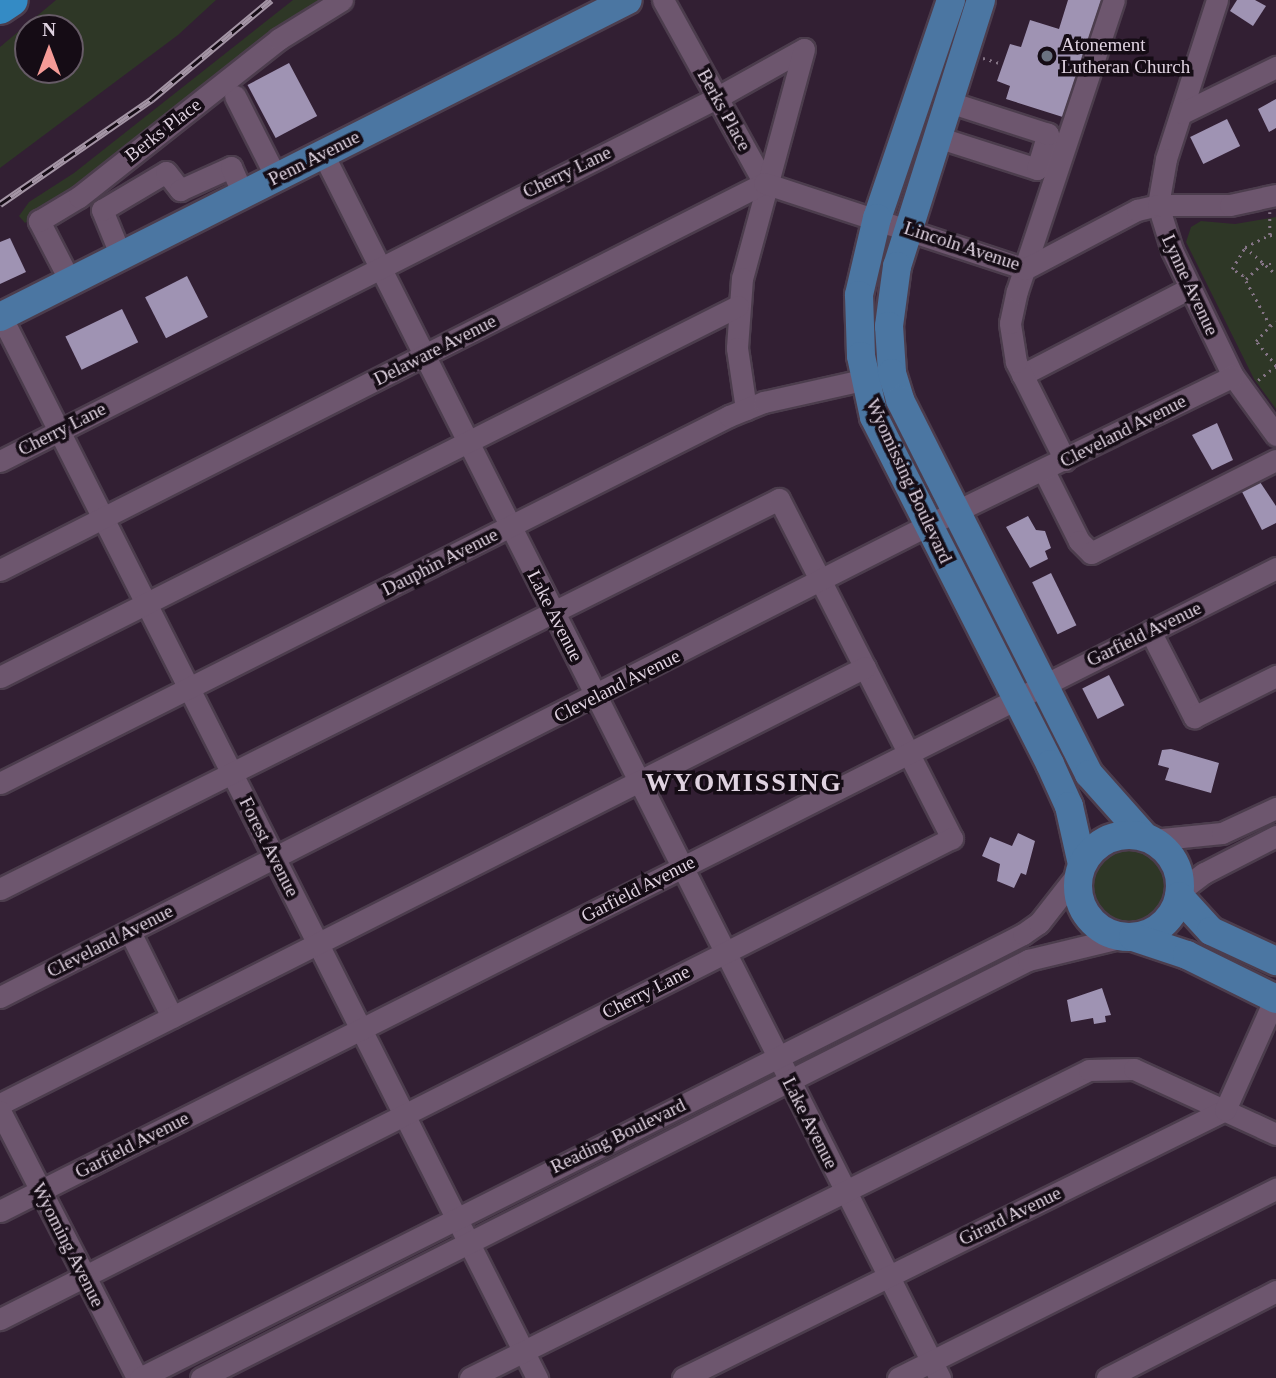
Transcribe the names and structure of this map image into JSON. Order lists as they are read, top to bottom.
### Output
{
  "streets": {
    "main road": ["Penn Avenue", "Wyomissing Boulevard"],
    "street": [
      "Berks Place",
      "Cherry Lane",
      "Lincoln Avenue",
      "Lynne Avenue",
      "Delaware Avenue",
      "Cleveland Avenue",
      "Dauphin Avenue",
      "Lake Avenue",
      "Garfield Avenue",
      "Forest Avenue",
      "Reading Boulevard",
      "Girard Avenue",
      "Wyoming Avenue"
    ]
  },
  "crossings": [
    ["Berks Place", "Penn Avenue"],
    ["Berks Place", "Cherry Lane"],
    ["Berks Place", "Delaware Avenue"],
    ["Penn Avenue", "Lake Avenue"],
    ["Penn Avenue", "Forest Avenue"],
    ["Cherry Lane", "Delaware Avenue"],
    ["Cherry Lane", "Cleveland Avenue"],
    ["Cherry Lane", "Dauphin Avenue"],
    ["Cherry Lane", "Lake Avenue"],
    ["Cherry Lane", "Garfield Avenue"],
    ["Cherry Lane", "Forest Avenue"],
    ["Cherry Lane", "Wyoming Avenue"],
    ["Lincoln Avenue", "Lynne Avenue"],
    ["Lincoln Avenue", "Wyomissing Boulevard"],
    ["Lynne Avenue", "Cleveland Avenue"],
    ["Delaware Avenue", "Lake Avenue"],
    ["Delaware Avenue", "Forest Avenue"],
    ["Cleveland Avenue", "Wyomissing Boulevard"],
    ["Cleveland Avenue", "Lake Avenue"],
    ["Cleveland Avenue", "Forest Avenue"],
    ["Wyomissing Boulevard", "Dauphin Avenue"],
    ["Wyomissing Boulevard", "Garfield Avenue"],
    ["Wyomissing Boulevard", "Reading Boulevard"],
    ["Dauphin Avenue", "Lake Avenue"],
    ["Dauphin Avenue", "Forest Avenue"],
    ["Lake Avenue", "Garfield Avenue"],
    ["Lake Avenue", "Reading Boulevard"],
    ["Lake Avenue", "Girard Avenue"],
    ["Garfield Avenue", "Forest Avenue"],
    ["Garfield Avenue", "Wyoming Avenue"],
    ["Forest Avenue", "Reading Boulevard"],
    ["Reading Boulevard", "Wyoming Avenue"]
  ],
  "districts": ["WYOMISSING"],
  "places": ["Atonement Lutheran Church"],
  "north": "top"
}
